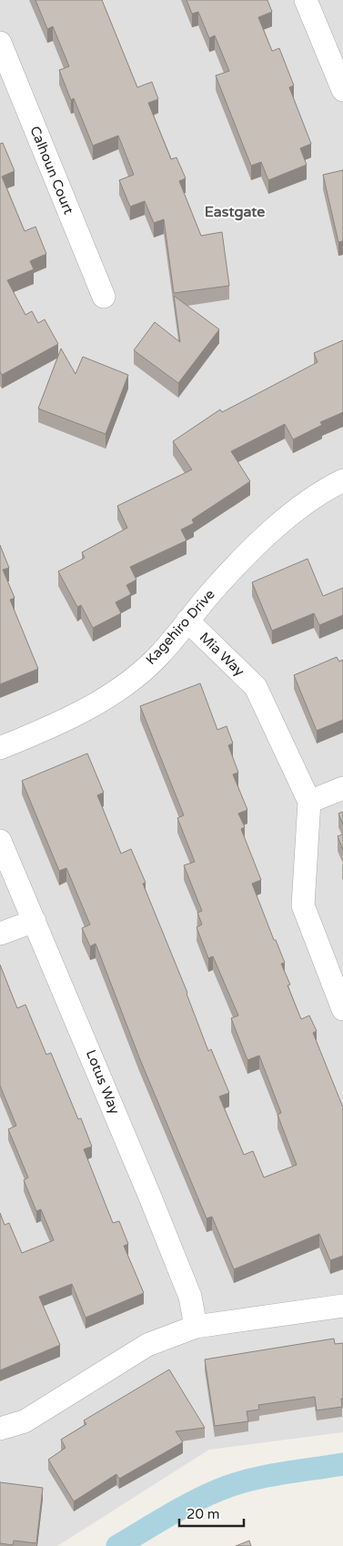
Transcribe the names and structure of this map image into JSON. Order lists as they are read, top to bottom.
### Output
{
  "streets": {
    "street": [
      "Calhoun Court",
      "Kagehiro Drive",
      "Mia Way",
      "Lotus Way"
    ]
  },
  "crossings": [
    ["Kagehiro Drive", "Mia Way"]
  ],
  "districts": ["Eastgate"],
  "scale_bar": "20 m"
}
